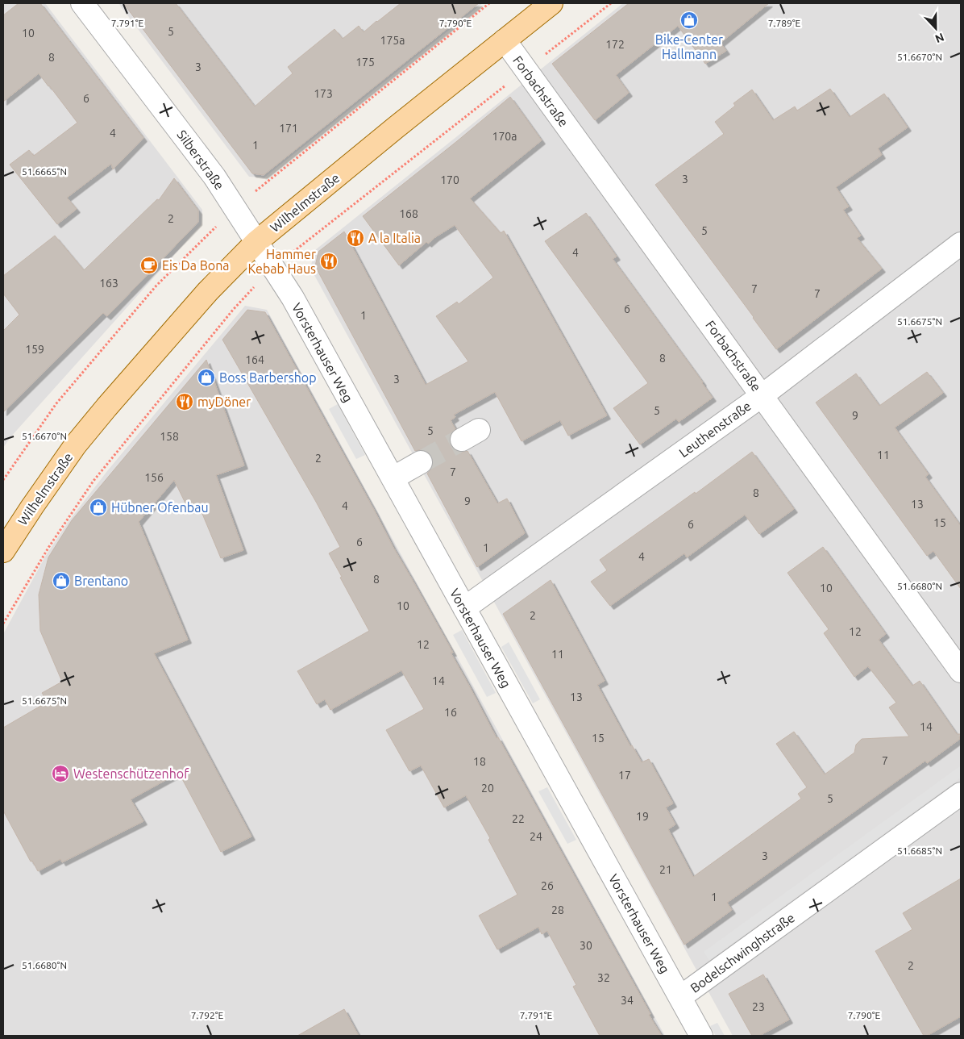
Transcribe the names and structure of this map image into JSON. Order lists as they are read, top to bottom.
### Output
{
  "streets": {
    "main road": ["Wilhelmstraße"],
    "street": [
      "Forbachstraße",
      "Silberstraße",
      "Vorsterhauser Weg",
      "Leuthenstraße",
      "Bodelschwinghstraße"
    ]
  },
  "crossings": [
    ["Forbachstraße", "Wilhelmstraße"],
    ["Forbachstraße", "Leuthenstraße"],
    ["Silberstraße", "Wilhelmstraße"],
    ["Silberstraße", "Vorsterhauser Weg"],
    ["Wilhelmstraße", "Vorsterhauser Weg"],
    ["Vorsterhauser Weg", "Leuthenstraße"],
    ["Vorsterhauser Weg", "Bodelschwinghstraße"]
  ],
  "places": {
    "shop": [
      "Bike-Center Hallmann",
      "Boss Barbershop",
      "Hübner Ofenbau",
      "Brentano"
    ],
    "restaurant": ["A la Italia", "Hammer Kebab Haus", "myDöner"],
    "cafe": ["Eis Da Bona"],
    "hotel": ["Westenschützenhof"]
  },
  "house_numbers": [
    "5",
    "10",
    "175a",
    "172",
    "8",
    "175",
    "3",
    "173",
    "6",
    "171",
    "4",
    "170a",
    "1",
    "3",
    "170",
    "168",
    "2",
    "5",
    "4",
    "163",
    "7",
    "7",
    "6",
    "1",
    "159",
    "8",
    "164",
    "3",
    "5",
    "9",
    "5",
    "158",
    "11",
    "2",
    "7",
    "156",
    "8",
    "9",
    "13",
    "4",
    "15",
    "6",
    "6",
    "1",
    "4",
    "8",
    "10",
    "10",
    "2",
    "12",
    "12",
    "11",
    "14",
    "13",
    "16",
    "14",
    "15",
    "7",
    "18",
    "17",
    "20",
    "5",
    "19",
    "22",
    "24",
    "3",
    "21",
    "26",
    "1",
    "28",
    "30",
    "2",
    "32",
    "34",
    "23"
  ],
  "north": "bottom",
  "coordinates": [
    "7.790°E",
    "7.789°E",
    "7.791°E",
    "51.6670°N",
    "51.6665°N",
    "51.6675°N",
    "51.6680°N",
    "51.6685°N",
    "7.792°E"
  ]
}
